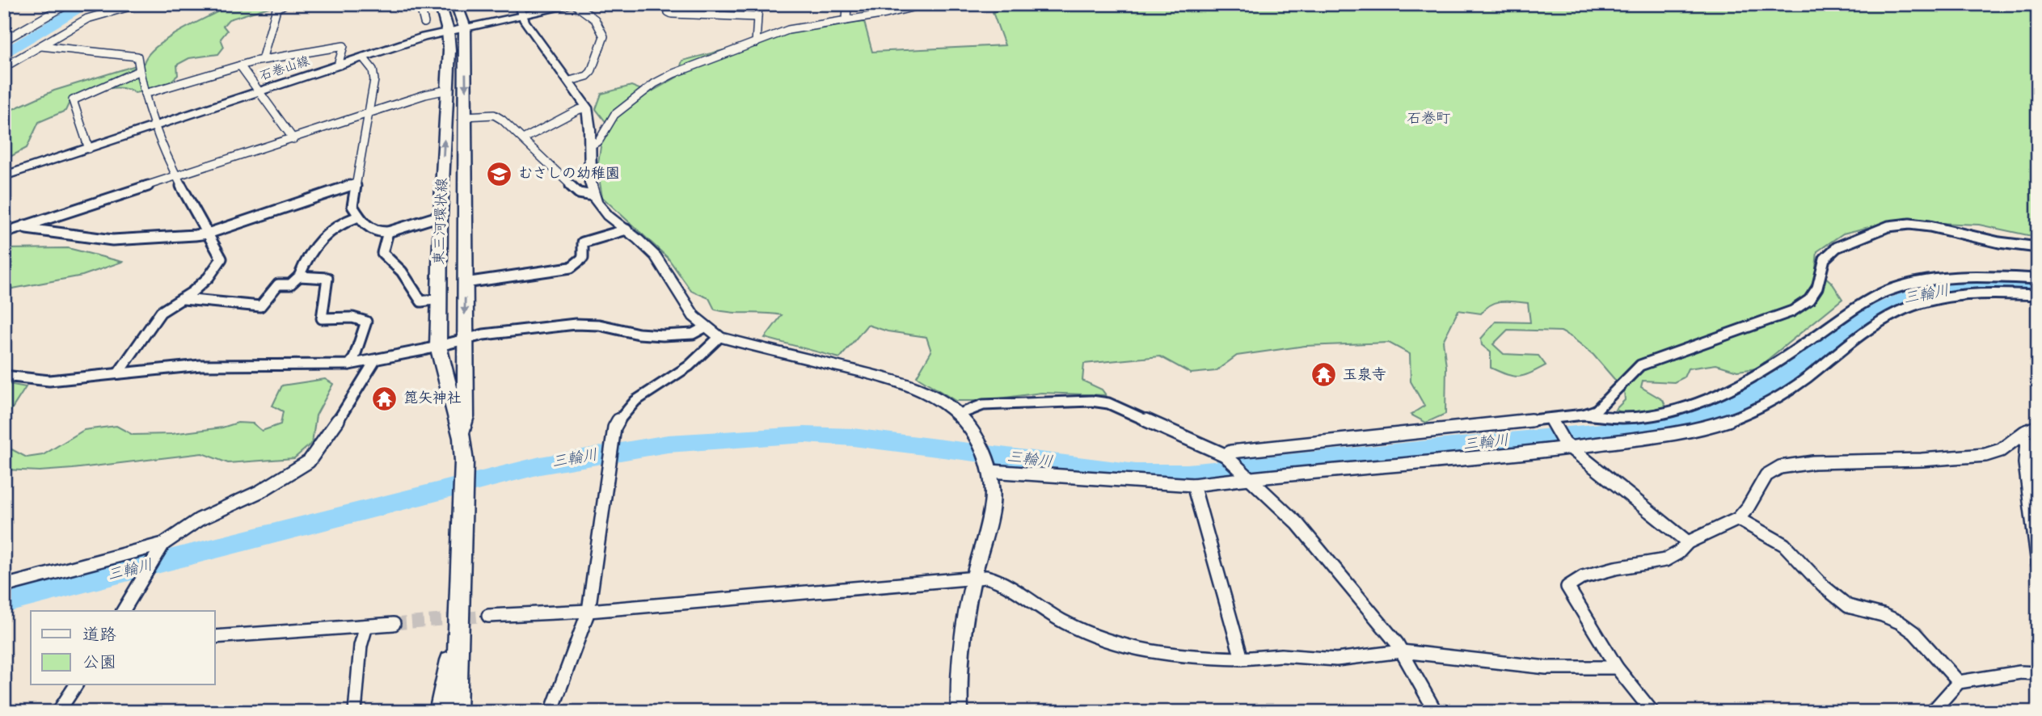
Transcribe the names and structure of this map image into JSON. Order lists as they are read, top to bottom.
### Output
{
  "streets": {
    "main road": ["石巻山線", "東三河環状線"]
  },
  "crossings": [
    ["石巻山線", "東三河環状線"]
  ],
  "districts": ["石巻町"],
  "water": ["三輪川"],
  "places": {
    "school or university": ["むさしの幼稚園"],
    "temple": ["玉泉寺", "箆矢神社"]
  },
  "legend": ["道路", "公園"]
}
